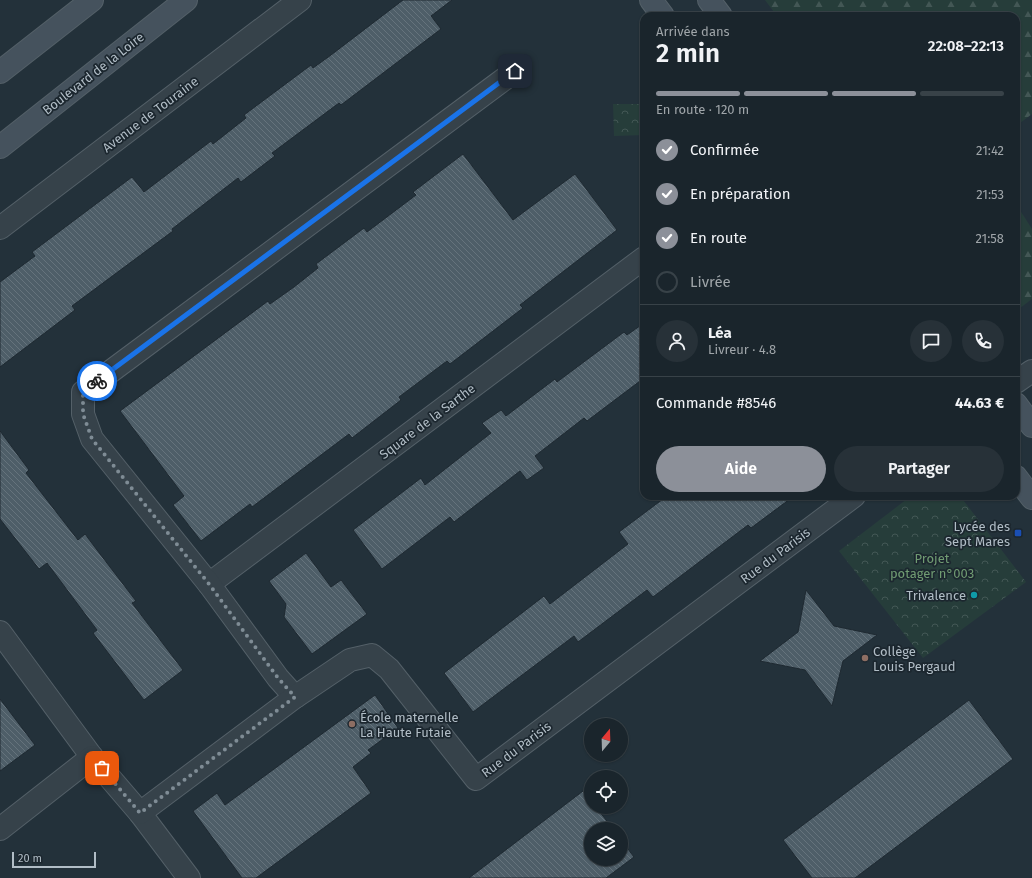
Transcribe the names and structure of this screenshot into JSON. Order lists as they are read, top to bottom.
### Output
{
  "streets": {
    "street": [
      "Boulevard de la Loire",
      "Avenue de Touraine",
      "Square de la Sarthe",
      "Rue du Parisis"
    ]
  },
  "parks": ["Projet potager n°003"],
  "places": {
    "transit": ["Lycée des Sept Mares"],
    "other": ["Trivalence", "Collège Louis Pergaud", "École maternelle La Haute Futaie"]
  },
  "scale_bar": "20 m",
  "north": "top",
  "page": {
    "heading": ["2 min", "Arrivée dans", "22:08–22:13"],
    "panel": [
      "Léa",
      "Livreur · 4.8",
      "Commande #8546",
      "44.63 €"
    ],
    "bar": "En route · 120 m",
    "list": [
      ["Confirmée", "21:42"],
      ["En préparation", "21:53"],
      ["En route", "21:58"],
      "Livrée"
    ],
    "buttons": ["Aide", "Partager"],
    "scale": "20 m"
  }
}
